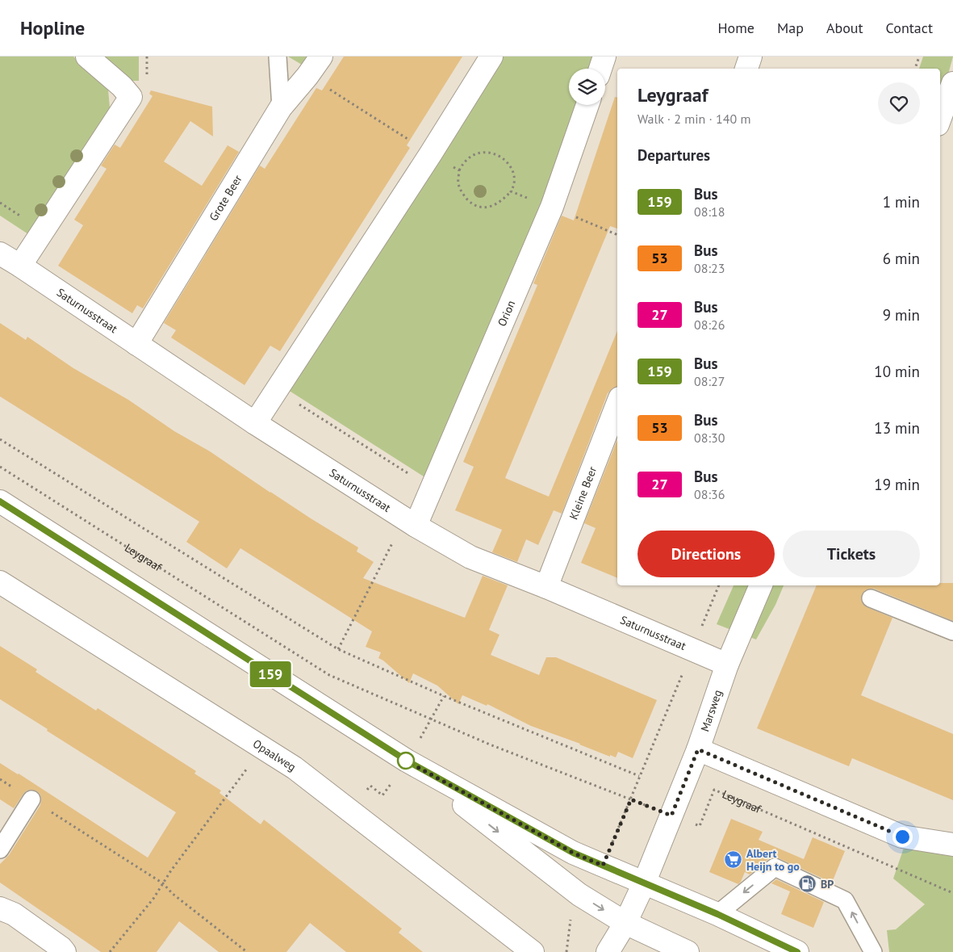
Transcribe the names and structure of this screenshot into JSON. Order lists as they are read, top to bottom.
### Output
{
  "streets": {
    "street": [
      "Grote Beer",
      "Saturnusstraat",
      "Orion",
      "Kleine Beer",
      "Marsweg",
      "Opaalweg"
    ],
    "path": ["Leygraaf"]
  },
  "crossings": [
    ["Grote Beer", "Saturnusstraat"],
    ["Saturnusstraat", "Orion"],
    ["Saturnusstraat", "Kleine Beer"],
    ["Saturnusstraat", "Marsweg"],
    ["Leygraaf", "Marsweg"]
  ],
  "places": {
    "supermarket": ["Albert Heijn to go"],
    "fuel station": ["BP"]
  },
  "lines": ["bus line 159"],
  "page": {
    "header": "Hopline",
    "nav": [
      "Home",
      "Map",
      "About",
      "Contact"
    ],
    "on_map": "159",
    "heading": [
      ["Leygraaf", "Walk · 2 min · 140 m"],
      "Departures"
    ],
    "list": [
      {
        "mark": "159",
        "name": "Bus",
        "note": "08:18",
        "value": "1 min"
      },
      {
        "mark": "53",
        "name": "Bus",
        "note": "08:23",
        "value": "6 min"
      },
      {
        "mark": "27",
        "name": "Bus",
        "note": "08:26",
        "value": "9 min"
      },
      {
        "mark": "159",
        "name": "Bus",
        "note": "08:27",
        "value": "10 min"
      },
      {
        "mark": "53",
        "name": "Bus",
        "note": "08:30",
        "value": "13 min"
      },
      {
        "mark": "27",
        "name": "Bus",
        "note": "08:36",
        "value": "19 min"
      }
    ],
    "buttons": ["Directions", "Tickets"]
  }
}
